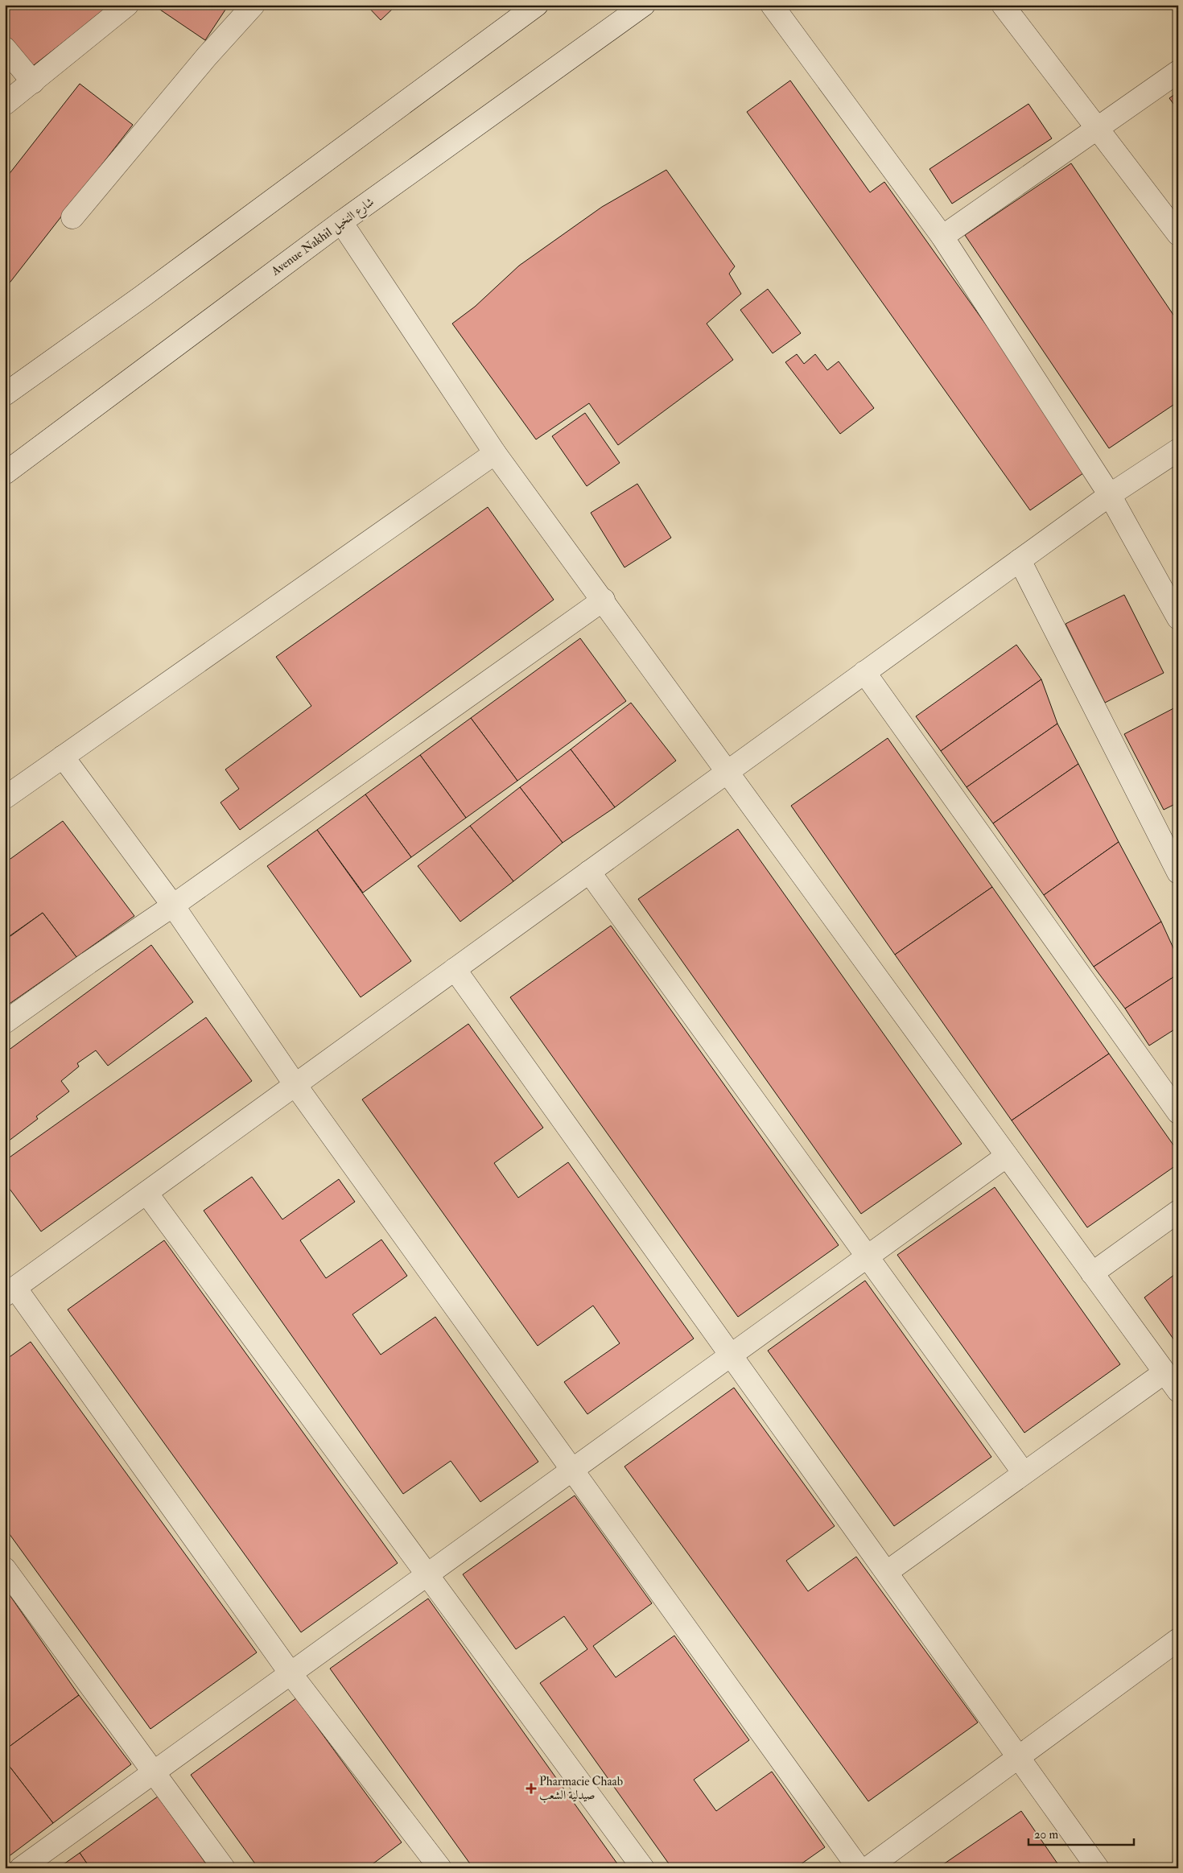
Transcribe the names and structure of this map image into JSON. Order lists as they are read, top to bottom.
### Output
{
  "streets": {
    "street": ["Avenue Nakhil شارع النخيل"]
  },
  "places": {
    "health": ["Pharmacie Chaab صيدلية الشعب"]
  },
  "scale_bar": "20 m"
}
